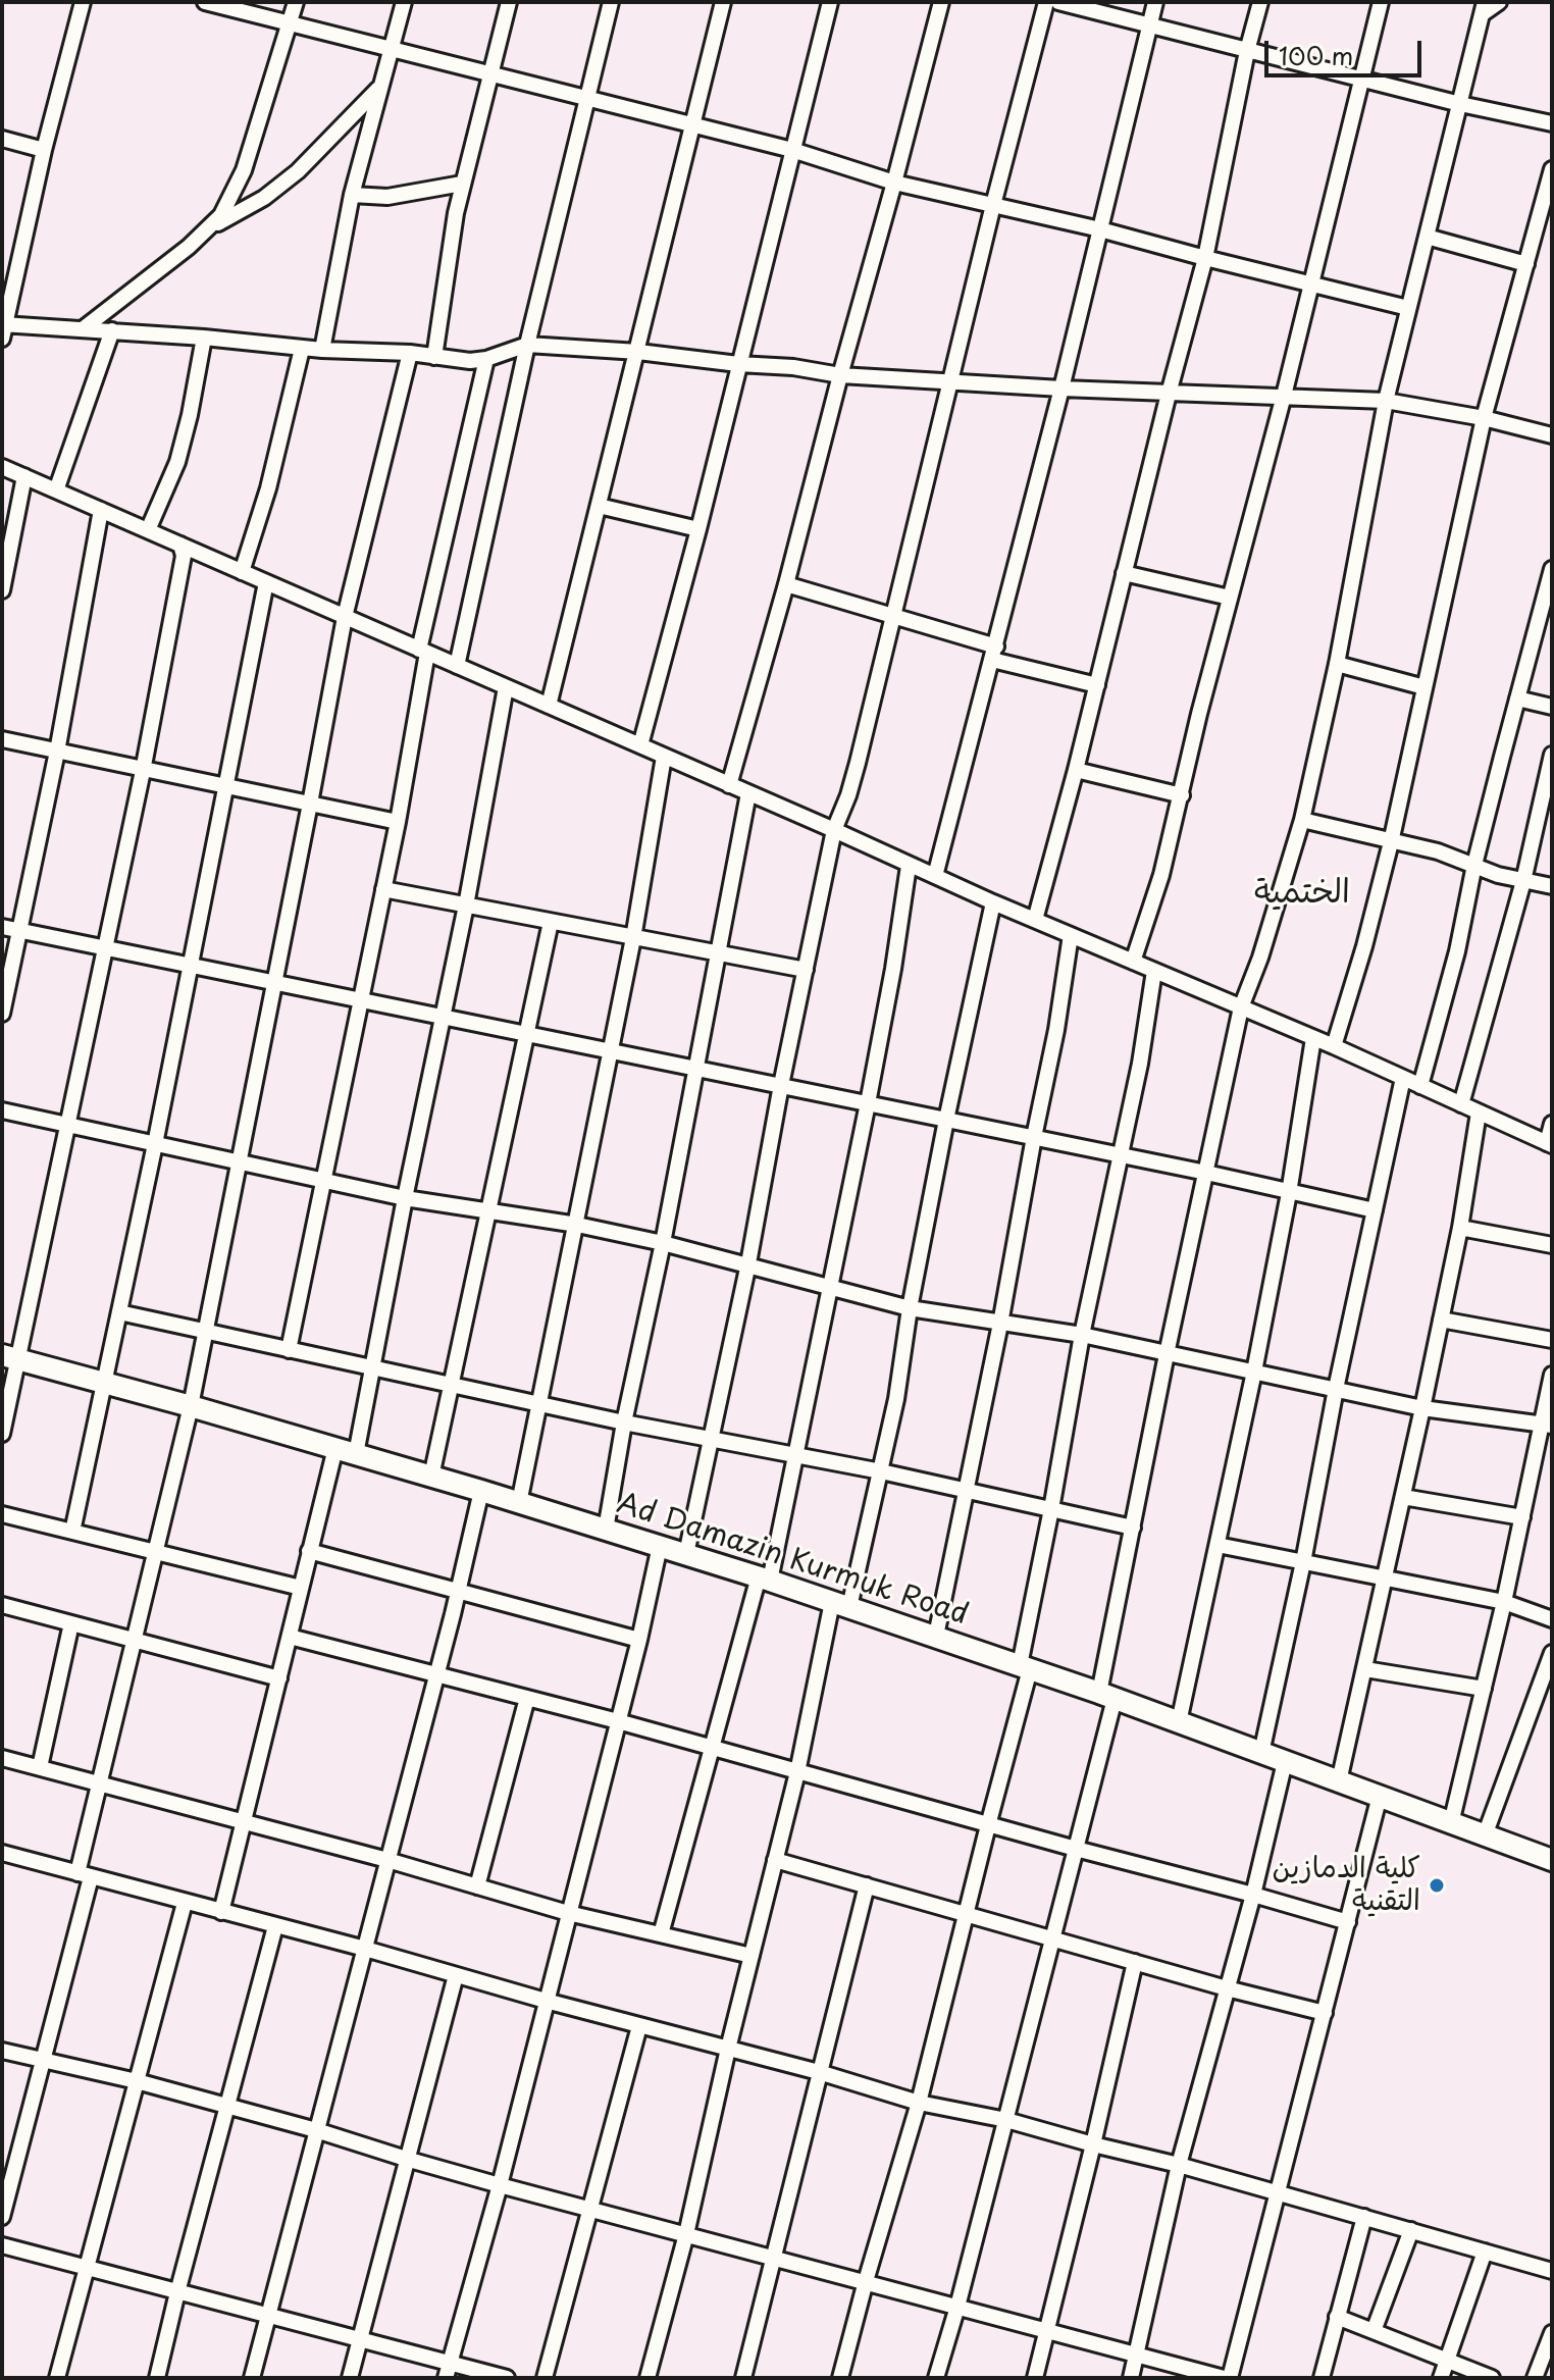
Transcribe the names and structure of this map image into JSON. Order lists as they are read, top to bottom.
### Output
{
  "streets": {
    "highway": ["Ad Damazin Kurmuk Road"]
  },
  "districts": ["الختمية"],
  "places": ["كلية الدمازين التقنية"],
  "scale_bar": "100 m"
}
